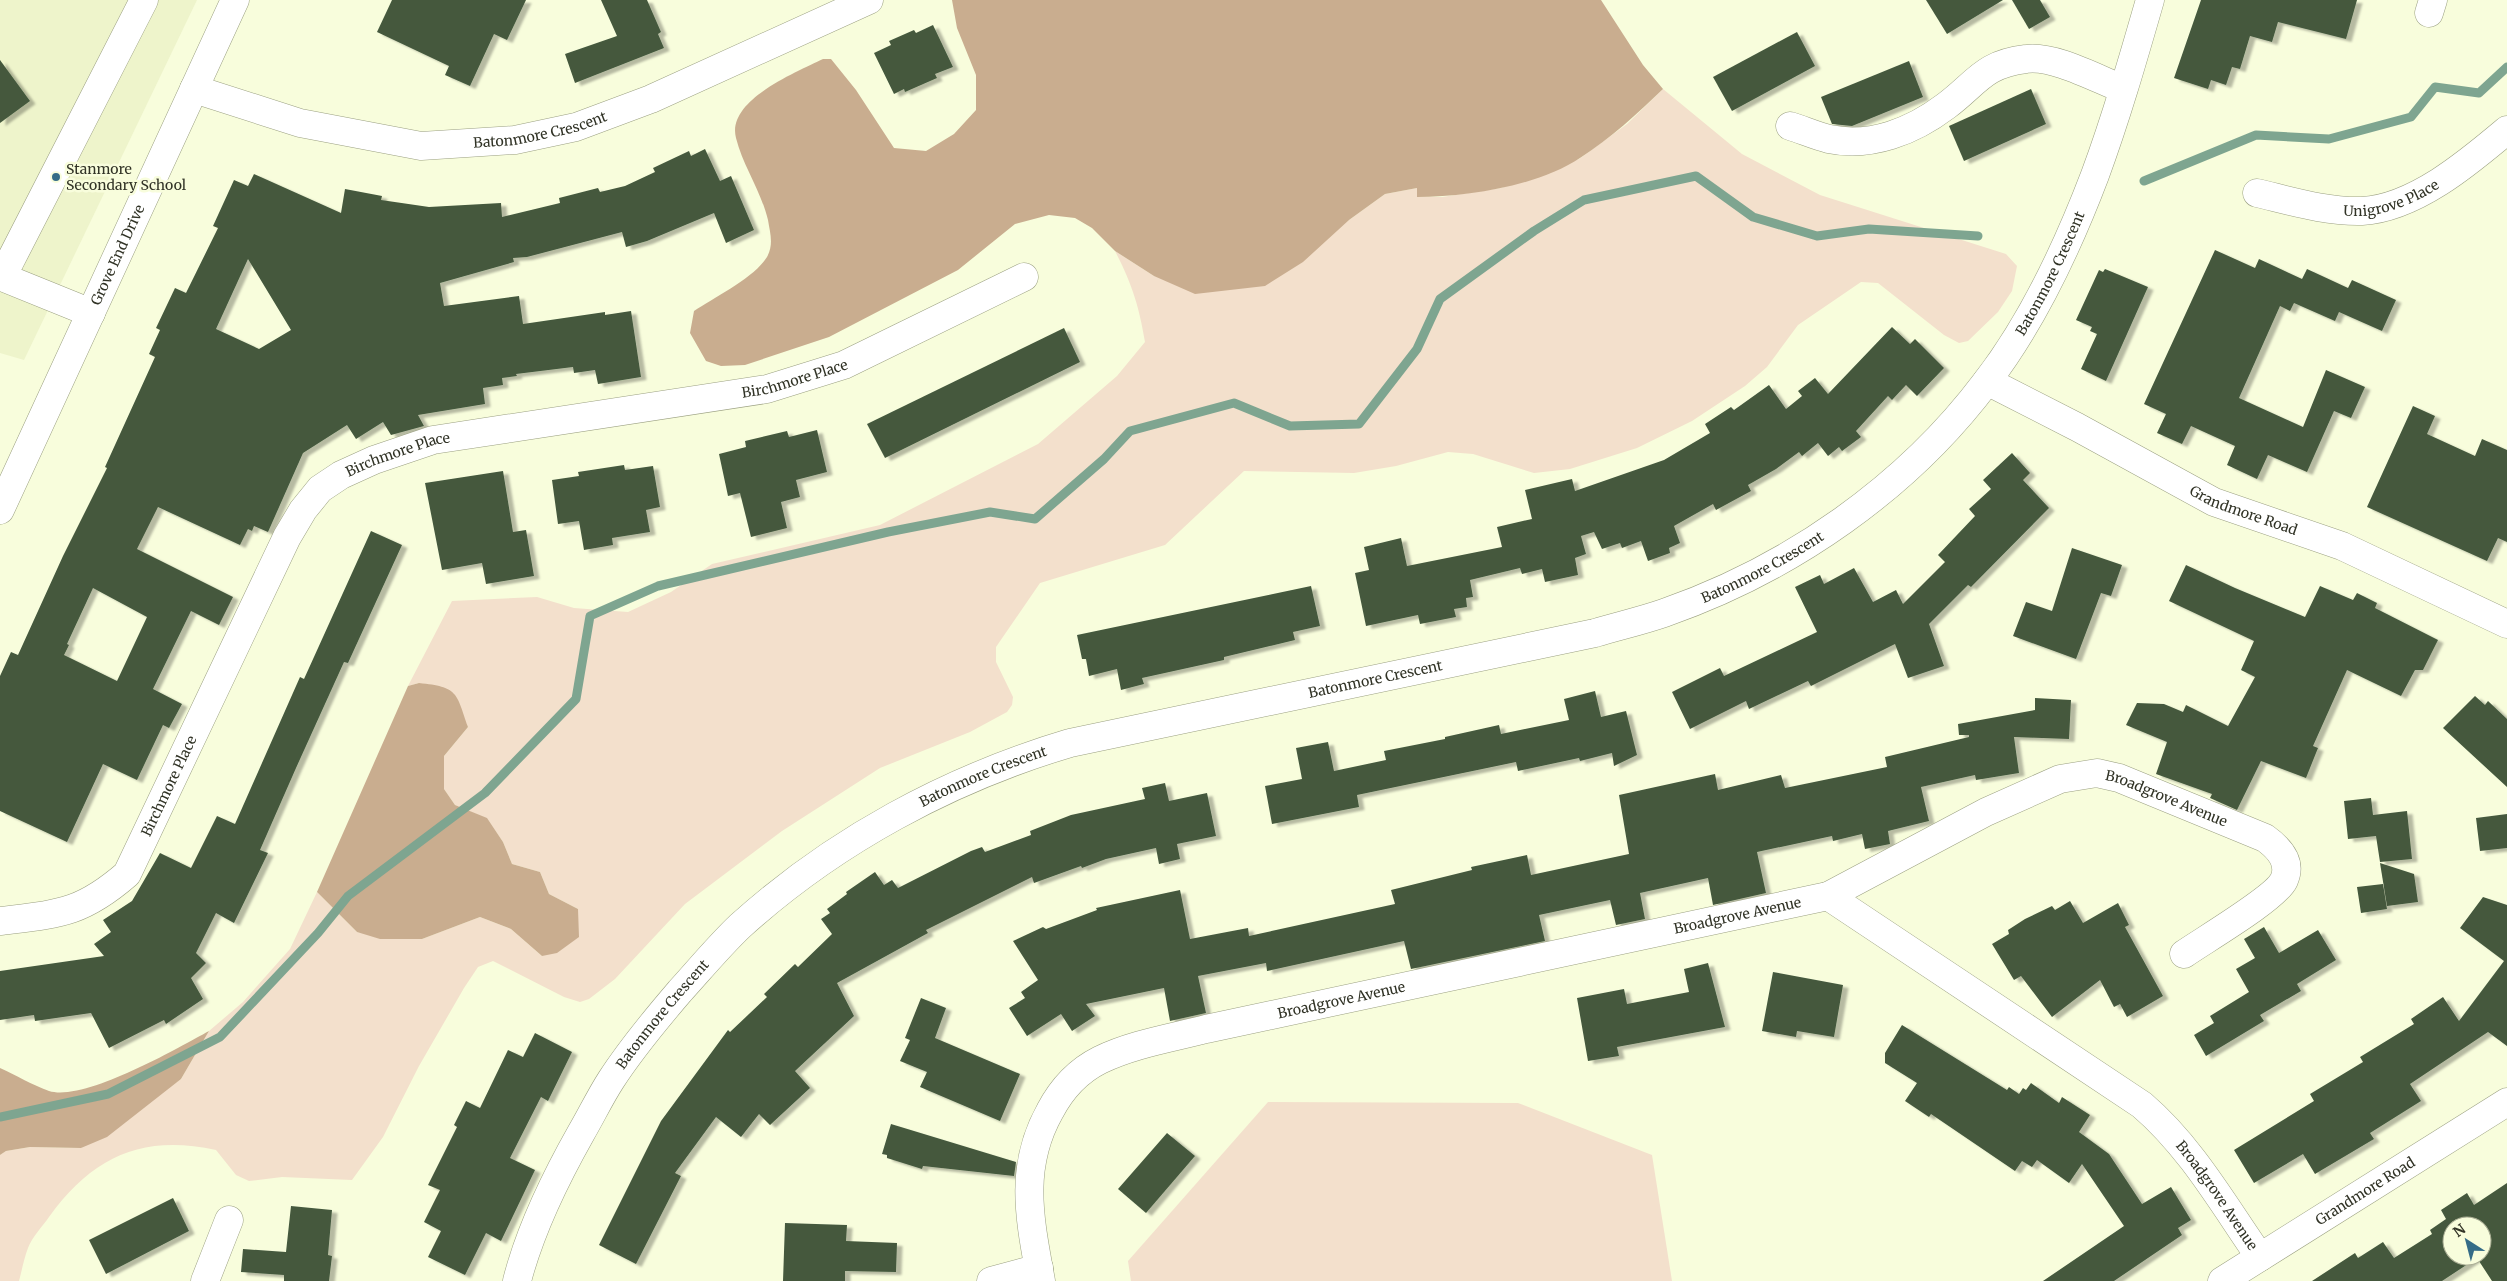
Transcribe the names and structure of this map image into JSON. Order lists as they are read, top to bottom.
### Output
{
  "streets": {
    "street": [
      "Batonmore Crescent",
      "Unigrove Place",
      "Grove End Drive",
      "Birchmore Place",
      "Grandmore Road",
      "Broadgrove Avenue"
    ]
  },
  "crossings": [
    ["Batonmore Crescent", "Grove End Drive"],
    ["Batonmore Crescent", "Grandmore Road"],
    ["Grandmore Road", "Broadgrove Avenue"]
  ],
  "places": ["Stanmore Secondary School"],
  "north": "top left"
}
